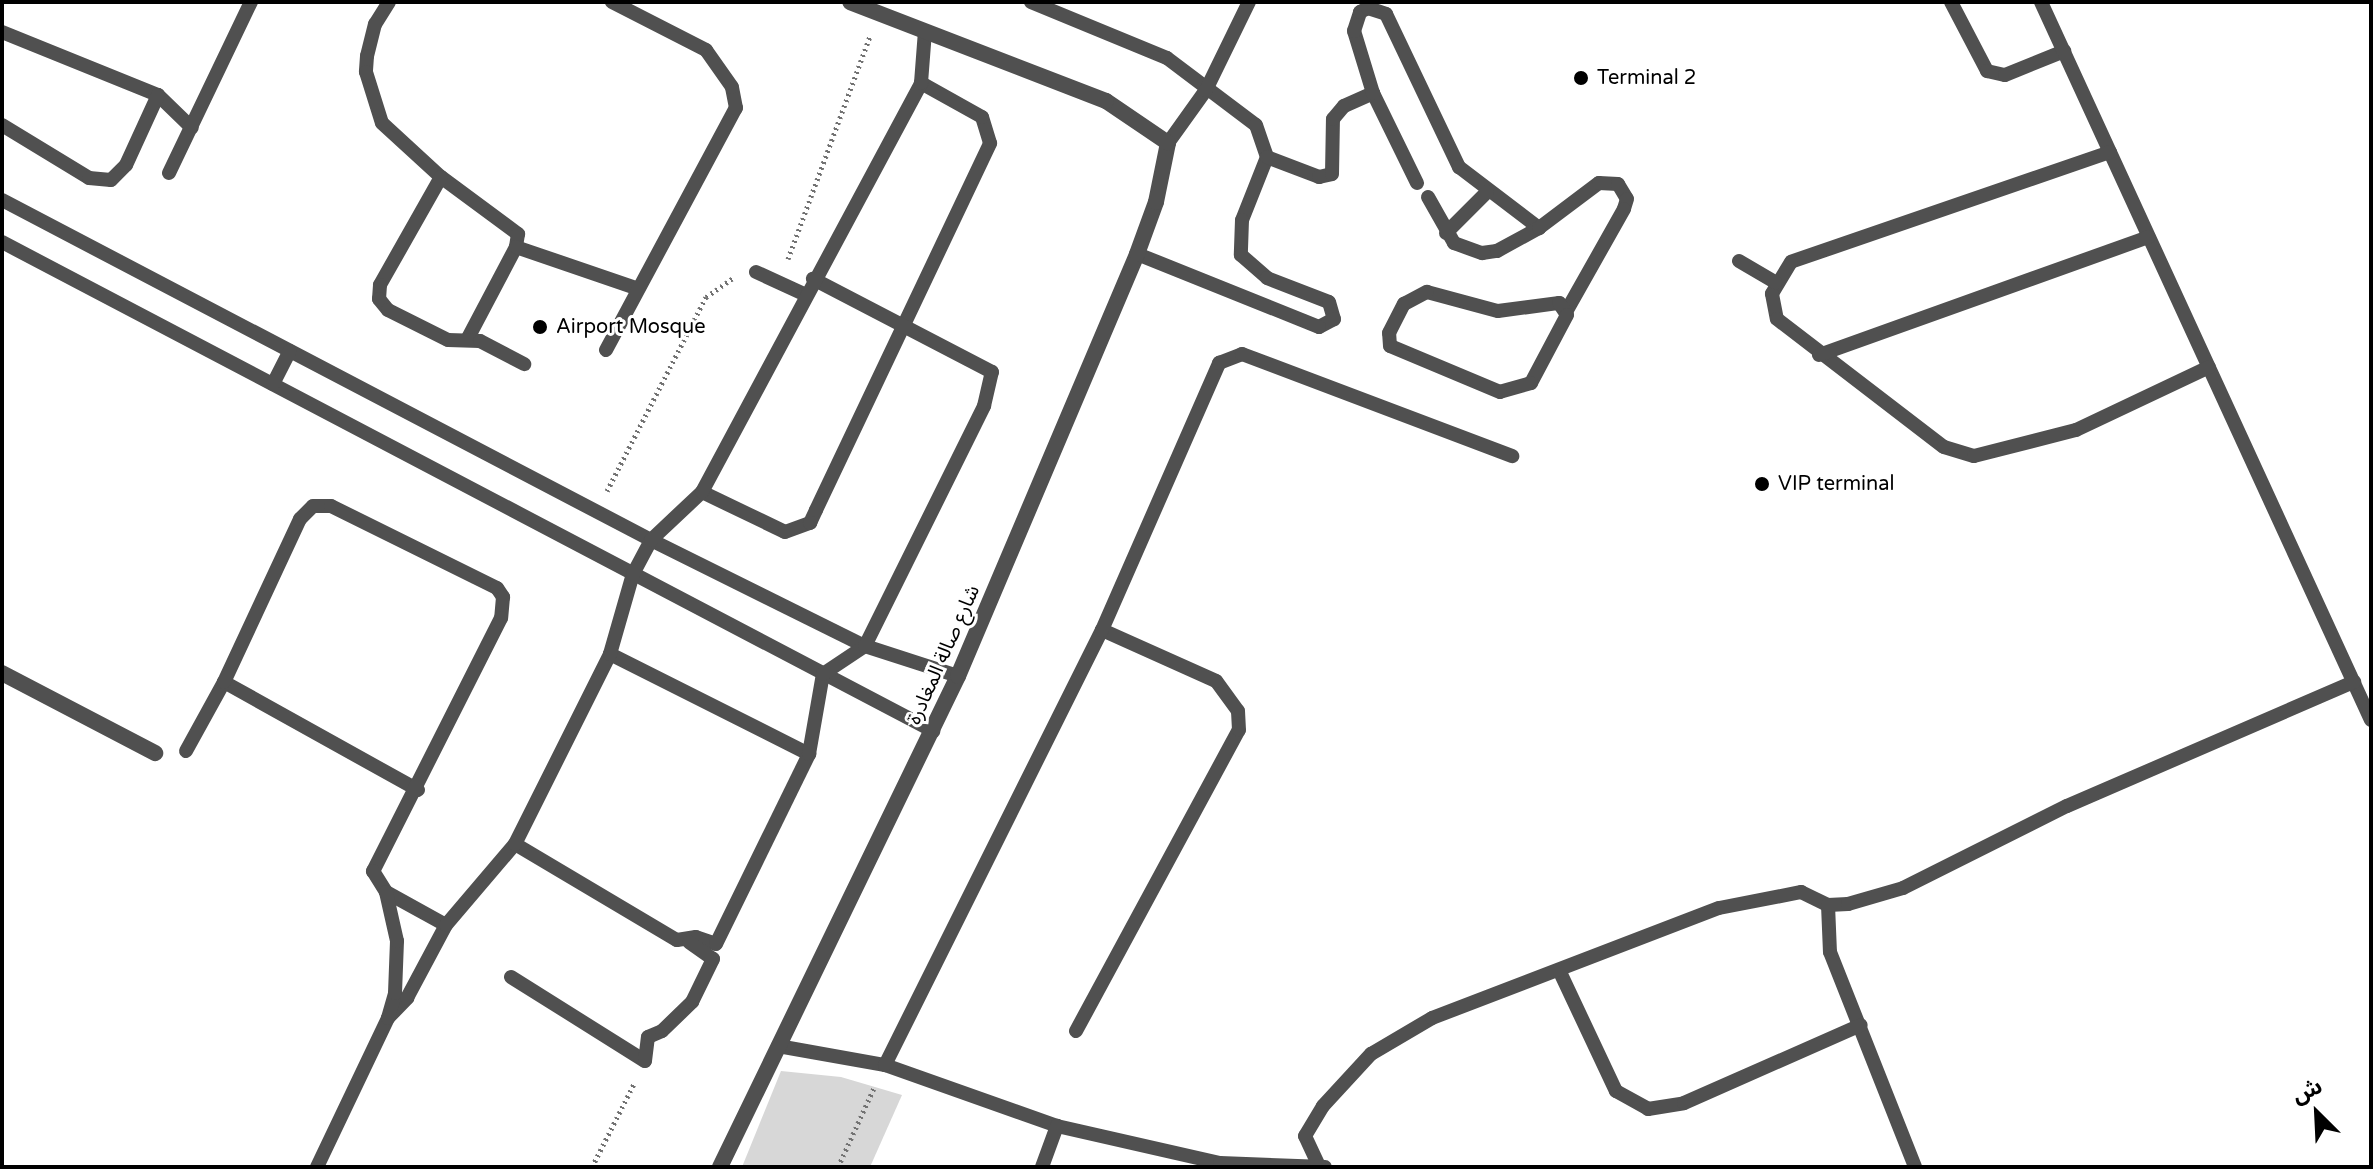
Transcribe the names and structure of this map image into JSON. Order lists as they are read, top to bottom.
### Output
{
  "streets": {
    "street": ["شارع صالة المغادرة"]
  },
  "places": ["Terminal 2", "Airport Mosque", "VIP terminal"],
  "north": "top left"
}
